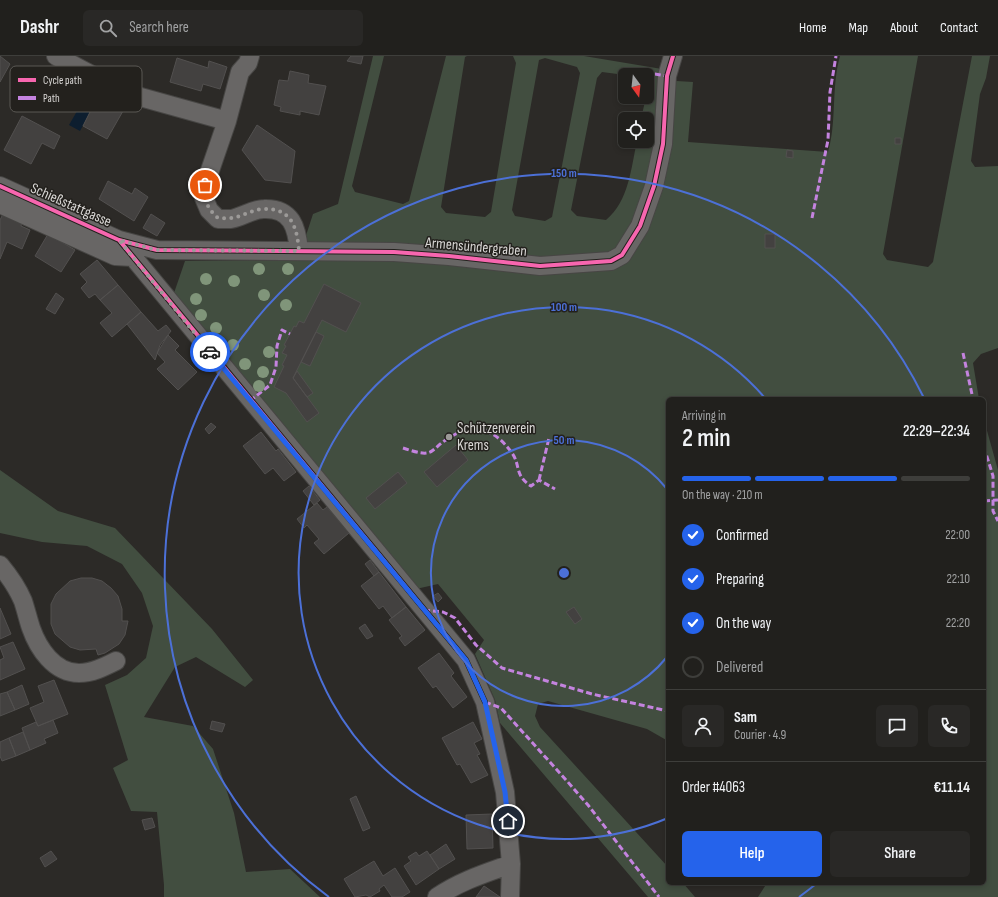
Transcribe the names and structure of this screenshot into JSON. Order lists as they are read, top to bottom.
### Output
{
  "streets": {
    "street": ["Schießstattgasse", "Armensündergraben"]
  },
  "crossings": [
    ["Schießstattgasse", "Armensündergraben"]
  ],
  "places": ["Schützenverein Krems"],
  "legend": ["Cycle path", "Path"],
  "north": "bottom",
  "page": {
    "header": "Dashr",
    "search": "Search here",
    "nav": [
      "Home",
      "Map",
      "About",
      "Contact"
    ],
    "heading": ["2 min", "Arriving in", "22:29–22:34"],
    "panel": [
      "Sam",
      "Courier · 4.9",
      "Order #4063",
      "€11.14"
    ],
    "bar": "On the way · 210 m",
    "list": [
      ["Confirmed", "22:00"],
      ["Preparing", "22:10"],
      ["On the way", "22:20"],
      "Delivered"
    ],
    "buttons": ["Help", "Share"]
  },
  "rings": ["150 m", "100 m", "50 m"]
}
